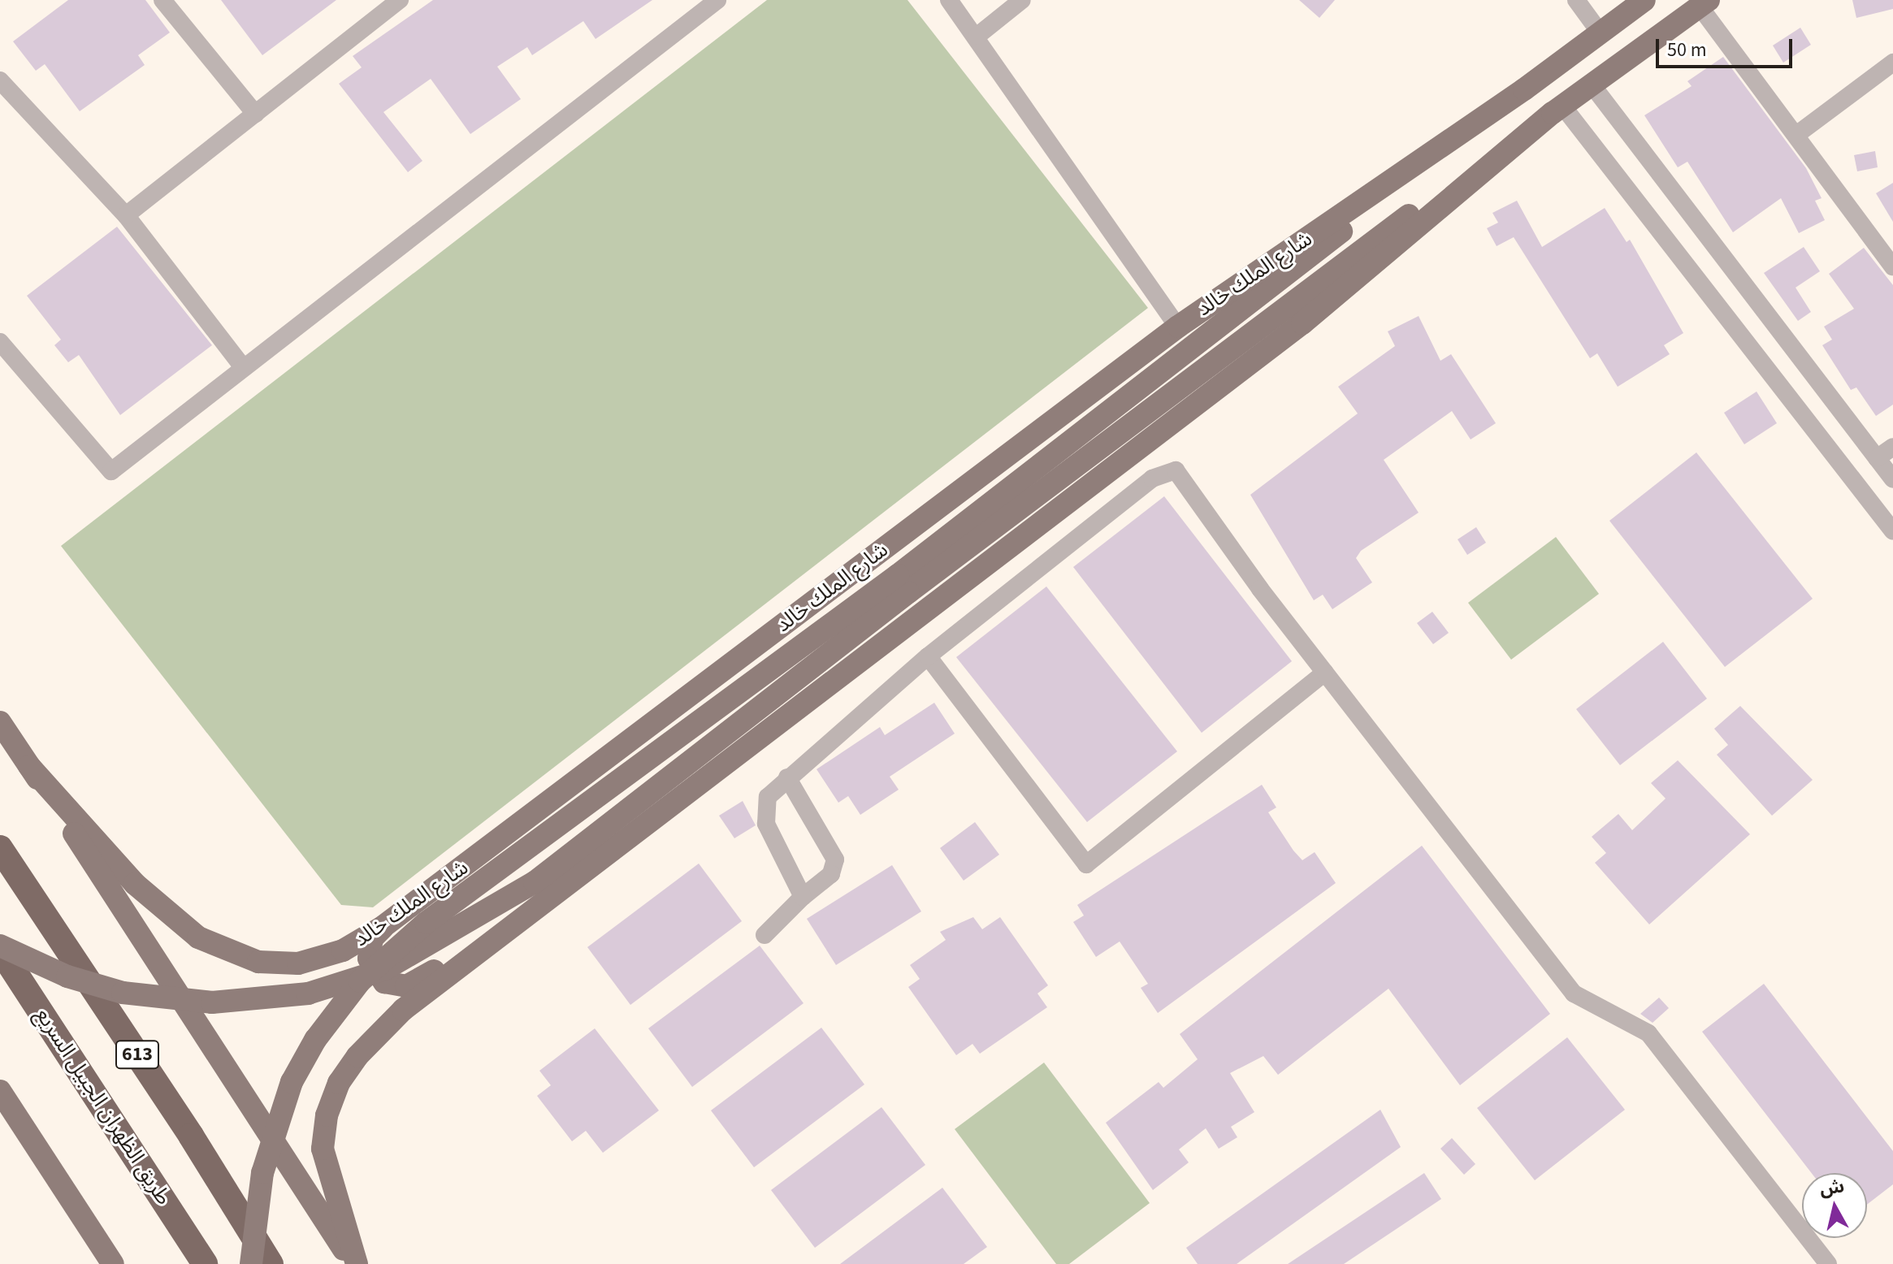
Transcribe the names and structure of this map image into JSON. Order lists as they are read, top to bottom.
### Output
{
  "streets": {
    "highway": ["613", "طريق الظهران الجبيل السريع"],
    "main road": ["شارع الملك خالد"]
  },
  "scale_bar": "50 m",
  "north": "top"
}
